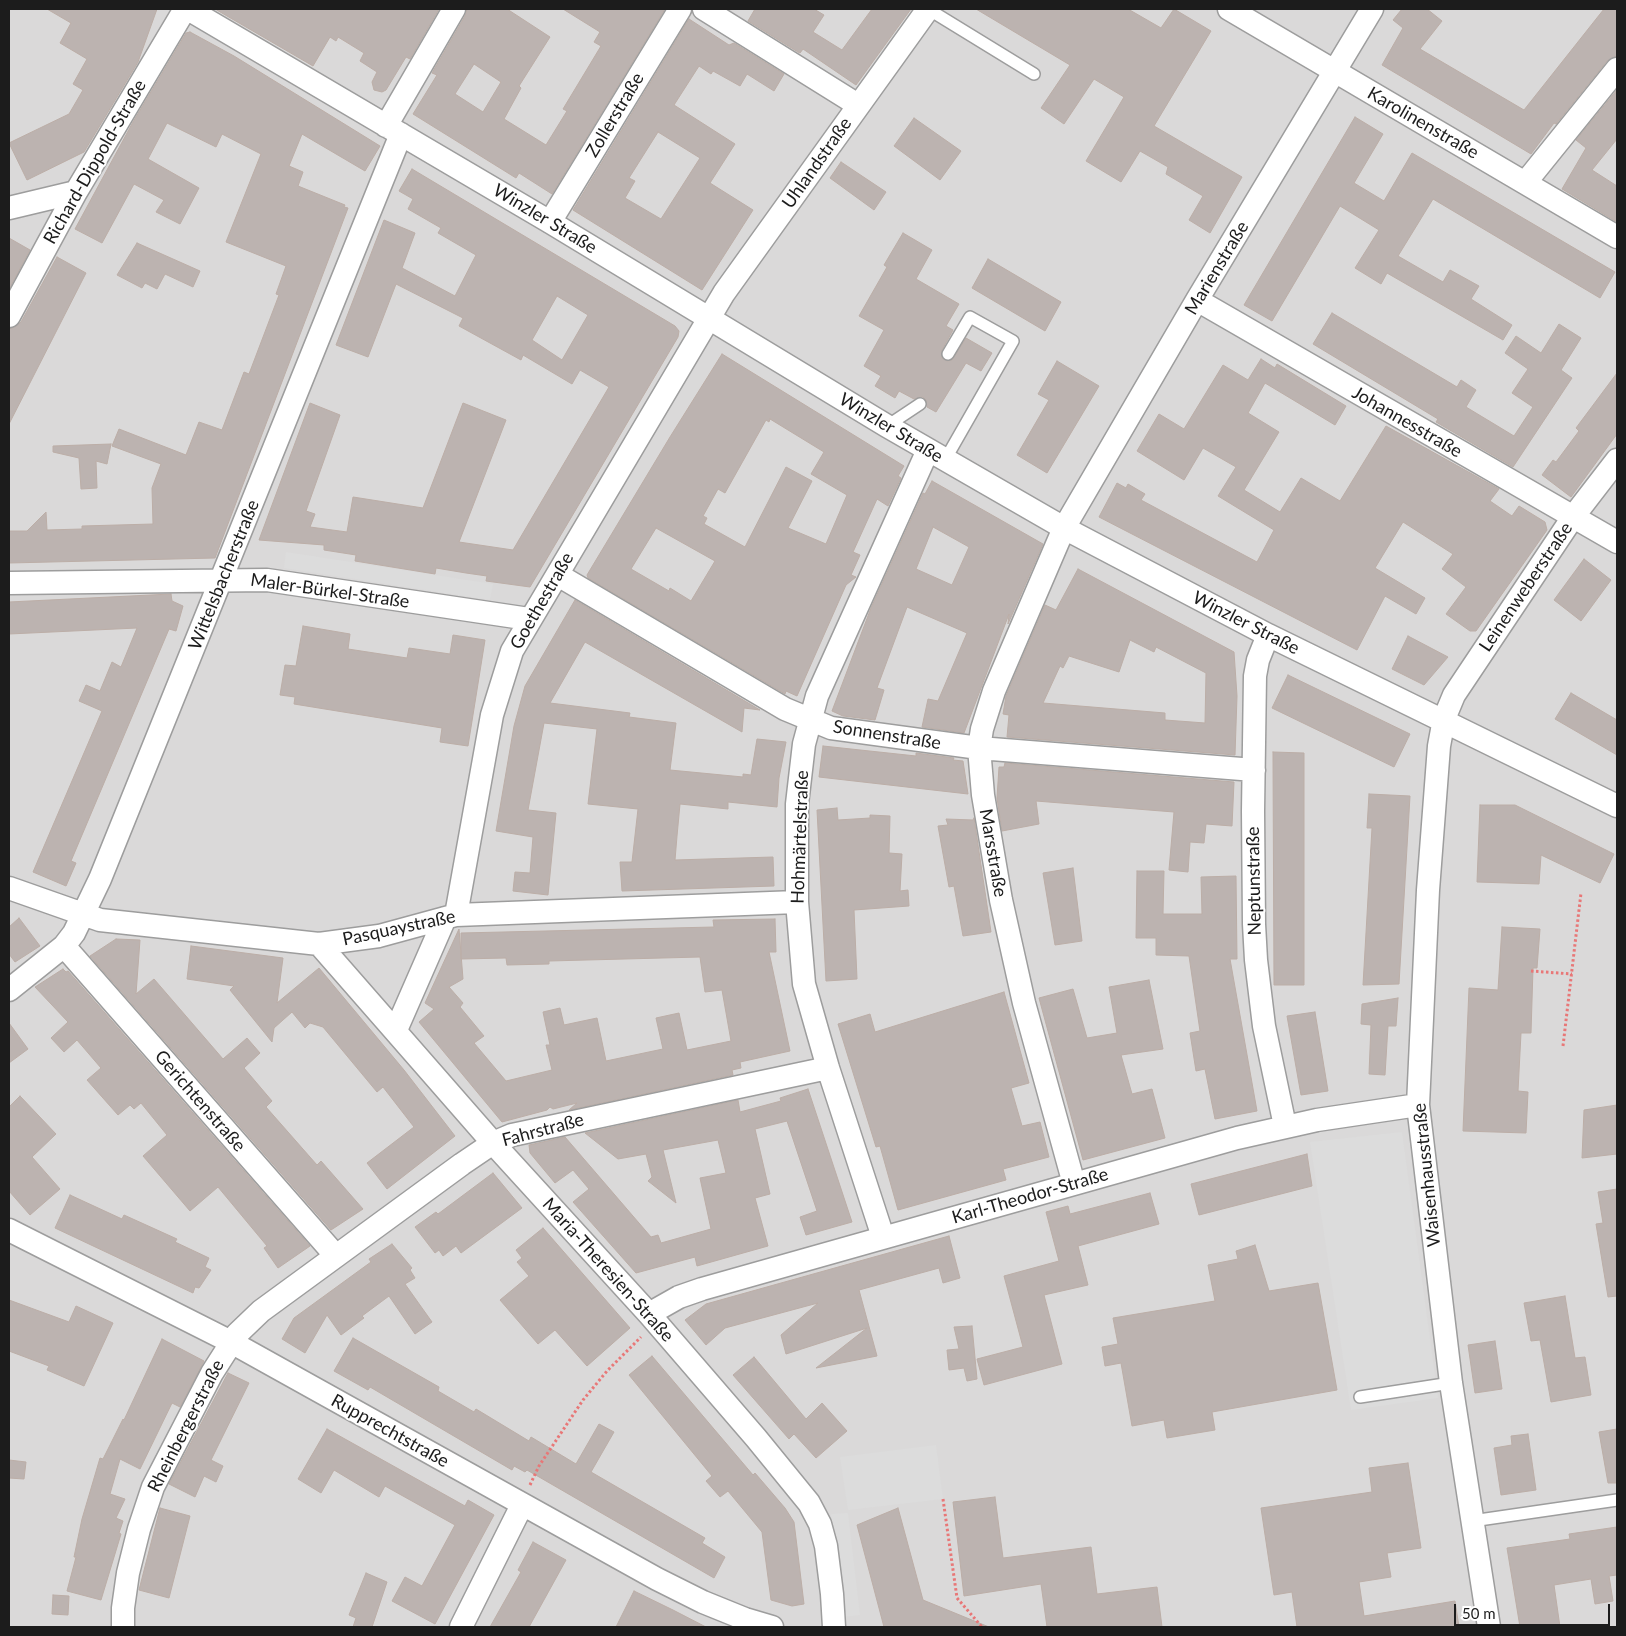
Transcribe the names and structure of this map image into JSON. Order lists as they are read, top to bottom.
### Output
{
  "streets": {
    "street": [
      "Zollerstraße",
      "Karolinenstraße",
      "Richard-Dippold-Straße",
      "Uhlandstraße",
      "Winzler Straße",
      "Marienstraße",
      "Johannesstraße",
      "Wittelsbacherstraße",
      "Leinenweberstraße",
      "Maler-Bürkel-Straße",
      "Goethestraße",
      "Sonnenstraße",
      "Hohmärtelstraße",
      "Marsstraße",
      "Neptunstraße",
      "Pasquaystraße",
      "Gerichtenstraße",
      "Fahrstraße",
      "Waisenhausstraße",
      "Karl-Theodor-Straße",
      "Maria-Theresien-Straße",
      "Rheinbergerstraße",
      "Rupprechtstraße"
    ]
  },
  "crossings": [
    ["Zollerstraße", "Winzler Straße"],
    ["Karolinenstraße", "Marienstraße"],
    ["Richard-Dippold-Straße", "Winzler Straße"],
    ["Uhlandstraße", "Winzler Straße"],
    ["Uhlandstraße", "Goethestraße"],
    ["Winzler Straße", "Marienstraße"],
    ["Winzler Straße", "Wittelsbacherstraße"],
    ["Winzler Straße", "Leinenweberstraße"],
    ["Winzler Straße", "Goethestraße"],
    ["Winzler Straße", "Hohmärtelstraße"],
    ["Winzler Straße", "Marsstraße"],
    ["Winzler Straße", "Neptunstraße"],
    ["Winzler Straße", "Waisenhausstraße"],
    ["Marienstraße", "Johannesstraße"],
    ["Marienstraße", "Marsstraße"],
    ["Johannesstraße", "Leinenweberstraße"],
    ["Wittelsbacherstraße", "Maler-Bürkel-Straße"],
    ["Wittelsbacherstraße", "Pasquaystraße"],
    ["Wittelsbacherstraße", "Gerichtenstraße"],
    ["Leinenweberstraße", "Waisenhausstraße"],
    ["Maler-Bürkel-Straße", "Goethestraße"],
    ["Goethestraße", "Sonnenstraße"],
    ["Goethestraße", "Pasquaystraße"],
    ["Goethestraße", "Maria-Theresien-Straße"],
    ["Sonnenstraße", "Hohmärtelstraße"],
    ["Sonnenstraße", "Marsstraße"],
    ["Sonnenstraße", "Neptunstraße"],
    ["Hohmärtelstraße", "Pasquaystraße"],
    ["Hohmärtelstraße", "Fahrstraße"],
    ["Hohmärtelstraße", "Karl-Theodor-Straße"],
    ["Marsstraße", "Karl-Theodor-Straße"],
    ["Neptunstraße", "Karl-Theodor-Straße"],
    ["Pasquaystraße", "Maria-Theresien-Straße"],
    ["Gerichtenstraße", "Fahrstraße"],
    ["Fahrstraße", "Maria-Theresien-Straße"],
    ["Fahrstraße", "Rheinbergerstraße"],
    ["Fahrstraße", "Rupprechtstraße"],
    ["Waisenhausstraße", "Karl-Theodor-Straße"],
    ["Karl-Theodor-Straße", "Maria-Theresien-Straße"],
    ["Rheinbergerstraße", "Rupprechtstraße"]
  ],
  "scale_bar": "50 m"
}
